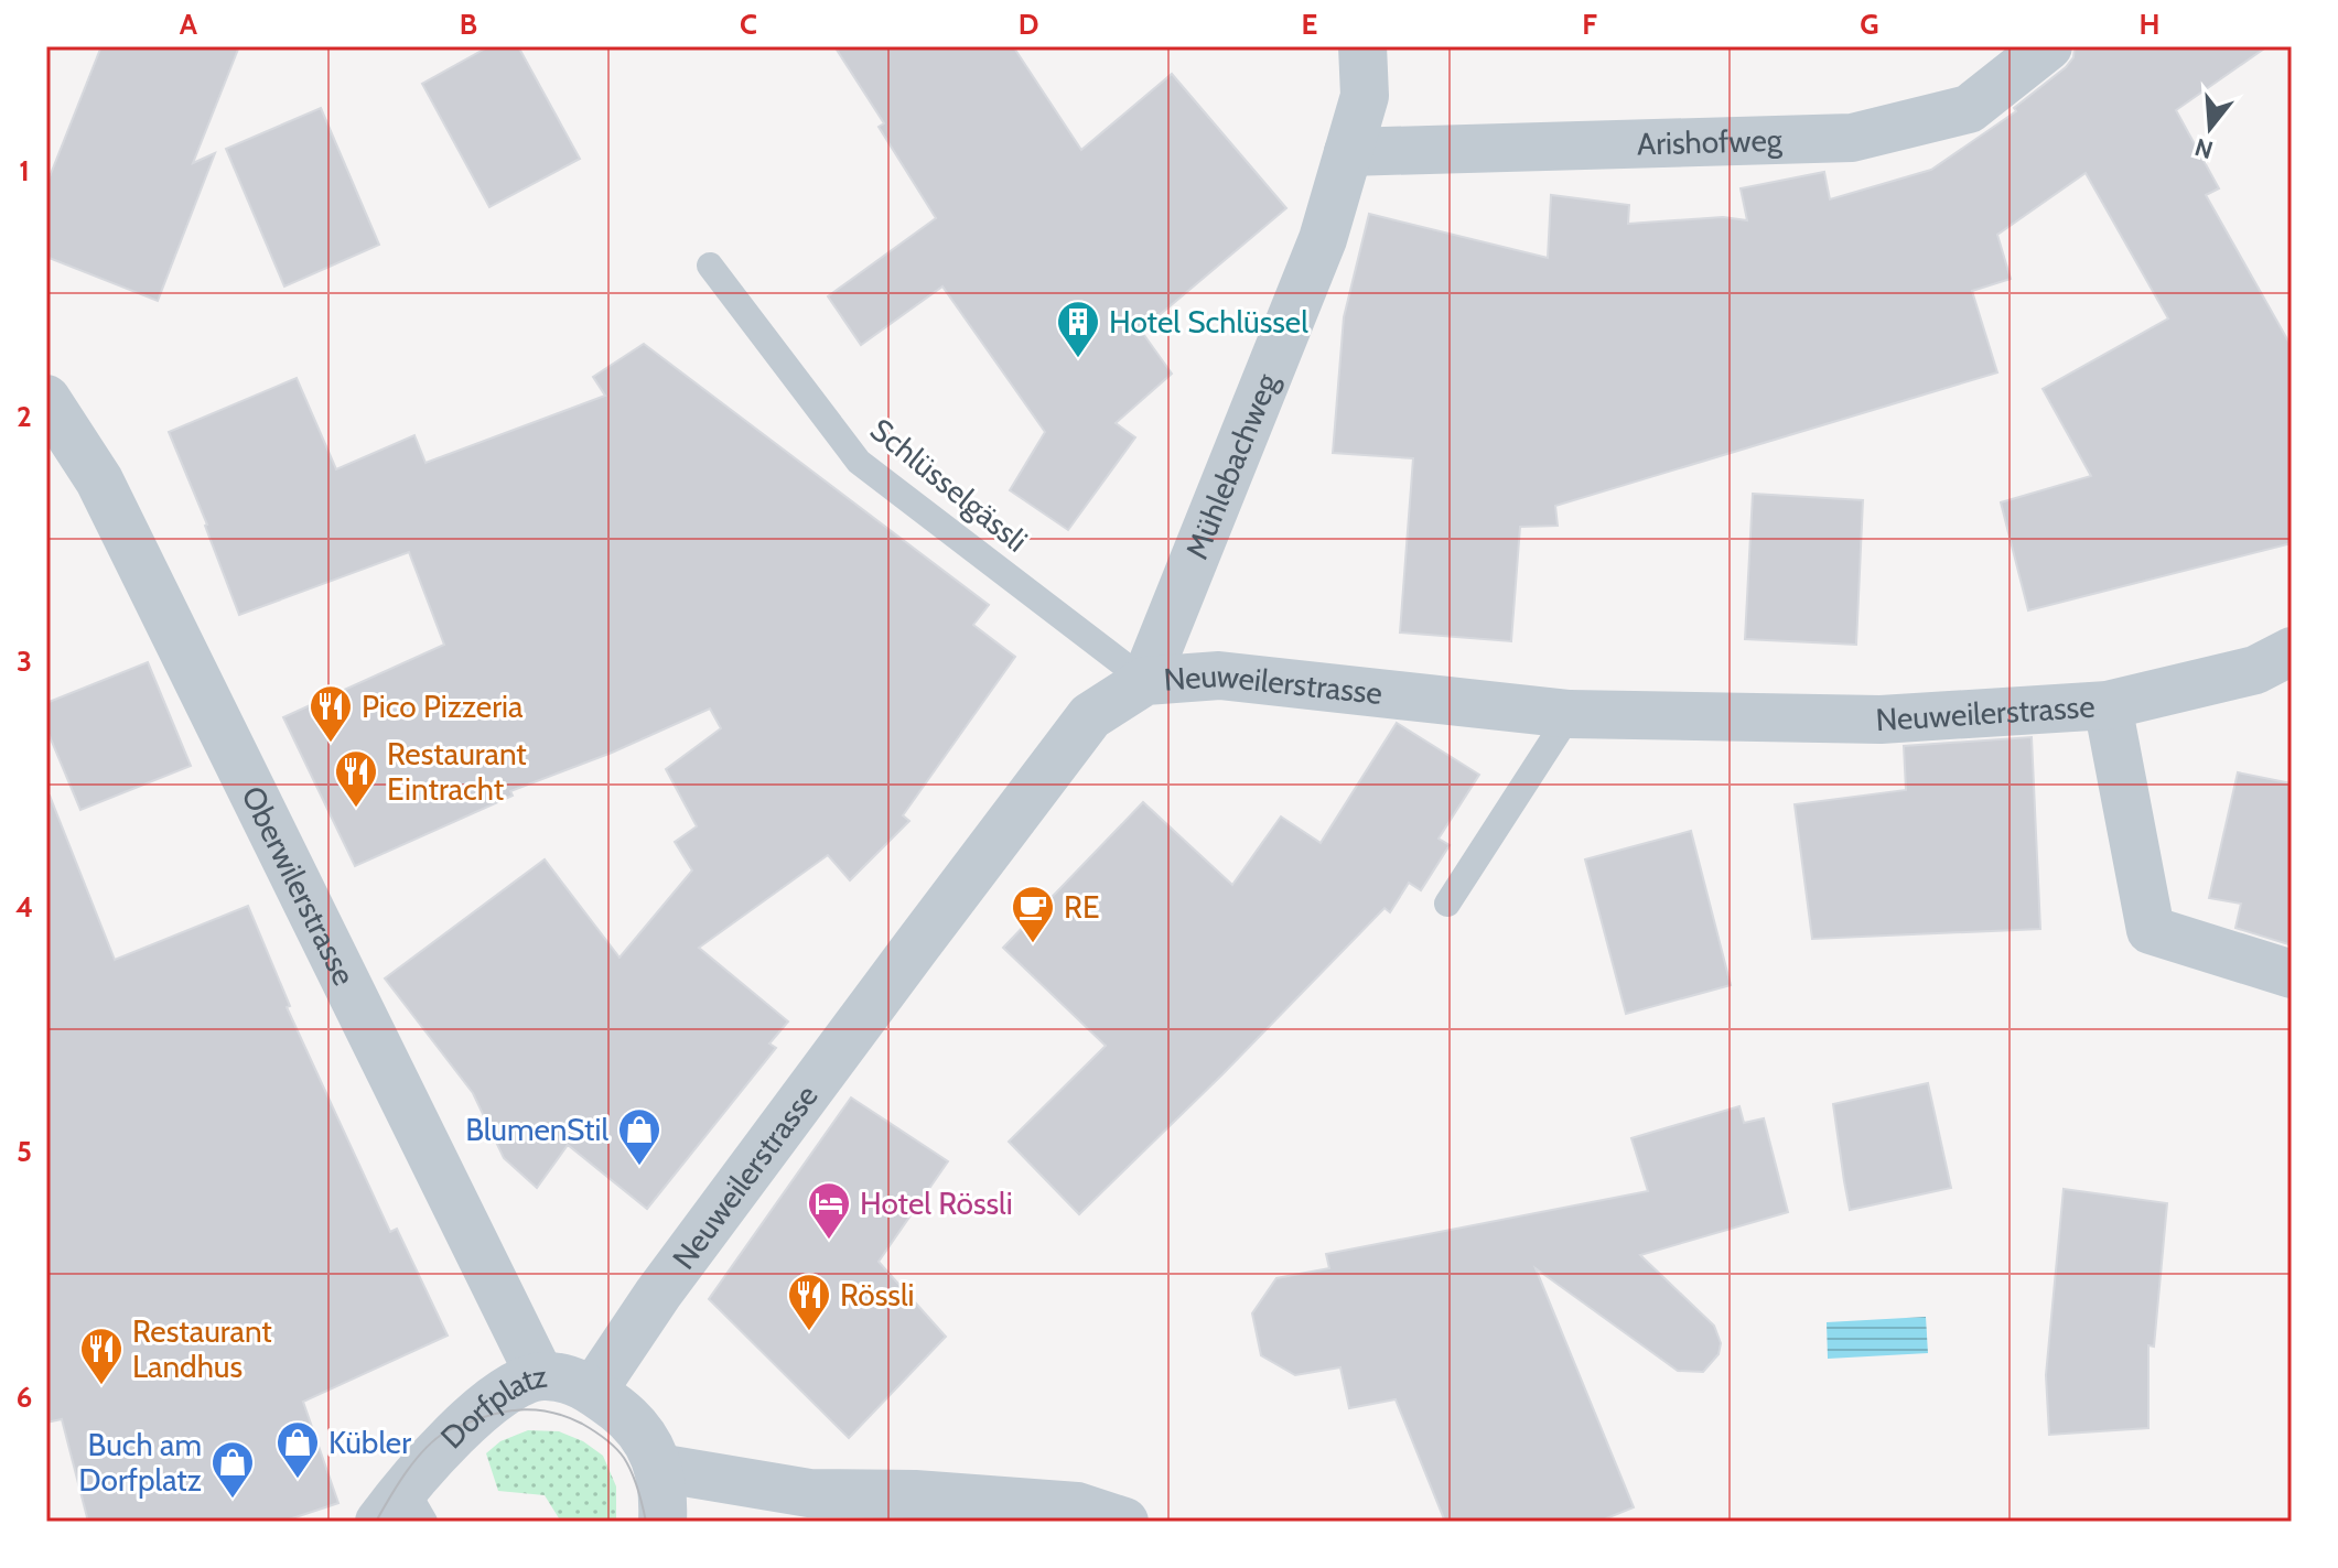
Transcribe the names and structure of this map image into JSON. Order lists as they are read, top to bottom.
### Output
{
  "streets": {
    "street": [
      "Arishofweg",
      "Mühlebachweg",
      "Neuweilerstrasse",
      "Oberwilerstrasse",
      "Dorfplatz"
    ],
    "lane": ["Schlüsselgässli"]
  },
  "crossings": [
    ["Arishofweg", "Mühlebachweg"],
    ["Mühlebachweg", "Schlüsselgässli"],
    ["Mühlebachweg", "Neuweilerstrasse"],
    ["Schlüsselgässli", "Neuweilerstrasse"],
    ["Neuweilerstrasse", "Dorfplatz"],
    ["Oberwilerstrasse", "Dorfplatz"]
  ],
  "places": {
    "building": ["Hotel Schlüssel"],
    "restaurant": [
      "Pico Pizzeria",
      "Restaurant Eintracht",
      "Rössli",
      "Restaurant Landhus"
    ],
    "cafe": ["RE"],
    "shop": ["BlumenStil", "Kübler", "Buch am Dorfplatz"],
    "hotel": ["Hotel Rössli"]
  },
  "north": "bottom",
  "grid": {
    "columns": [
      "A",
      "B",
      "C",
      "D",
      "E",
      "F",
      "G",
      "H"
    ],
    "rows": [
      "1",
      "2",
      "3",
      "4",
      "5",
      "6"
    ]
  }
}
